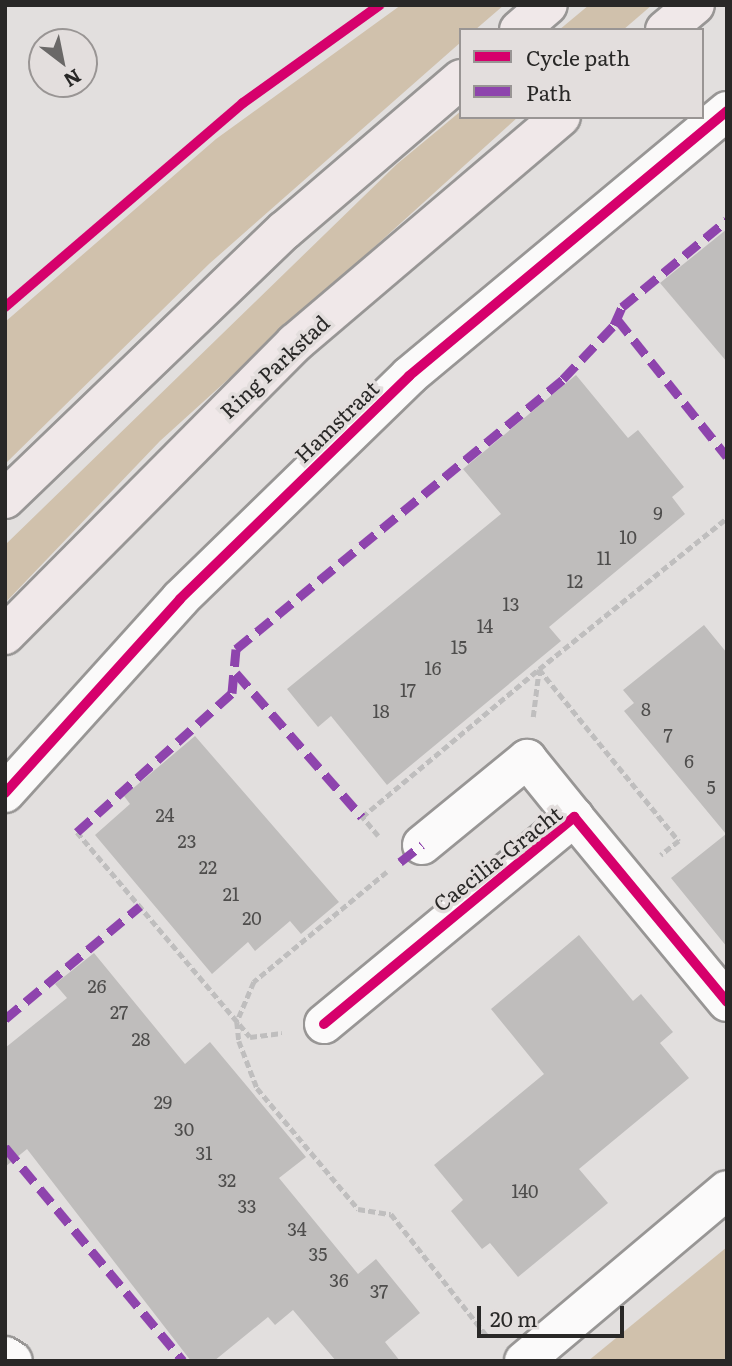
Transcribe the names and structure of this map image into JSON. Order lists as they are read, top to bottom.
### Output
{
  "streets": {
    "highway": ["Ring Parkstad"],
    "street": ["Hamstraat", "Caecilia-Gracht"]
  },
  "house_numbers": [
    "9",
    "10",
    "11",
    "12",
    "13",
    "14",
    "15",
    "16",
    "17",
    "8",
    "18",
    "7",
    "6",
    "5",
    "24",
    "23",
    "22",
    "21",
    "20",
    "26",
    "27",
    "28",
    "29",
    "30",
    "31",
    "32",
    "140",
    "33",
    "34",
    "35",
    "36",
    "37"
  ],
  "legend": ["Cycle path", "Path"],
  "scale_bar": "20 m",
  "north": "bottom right"
}
